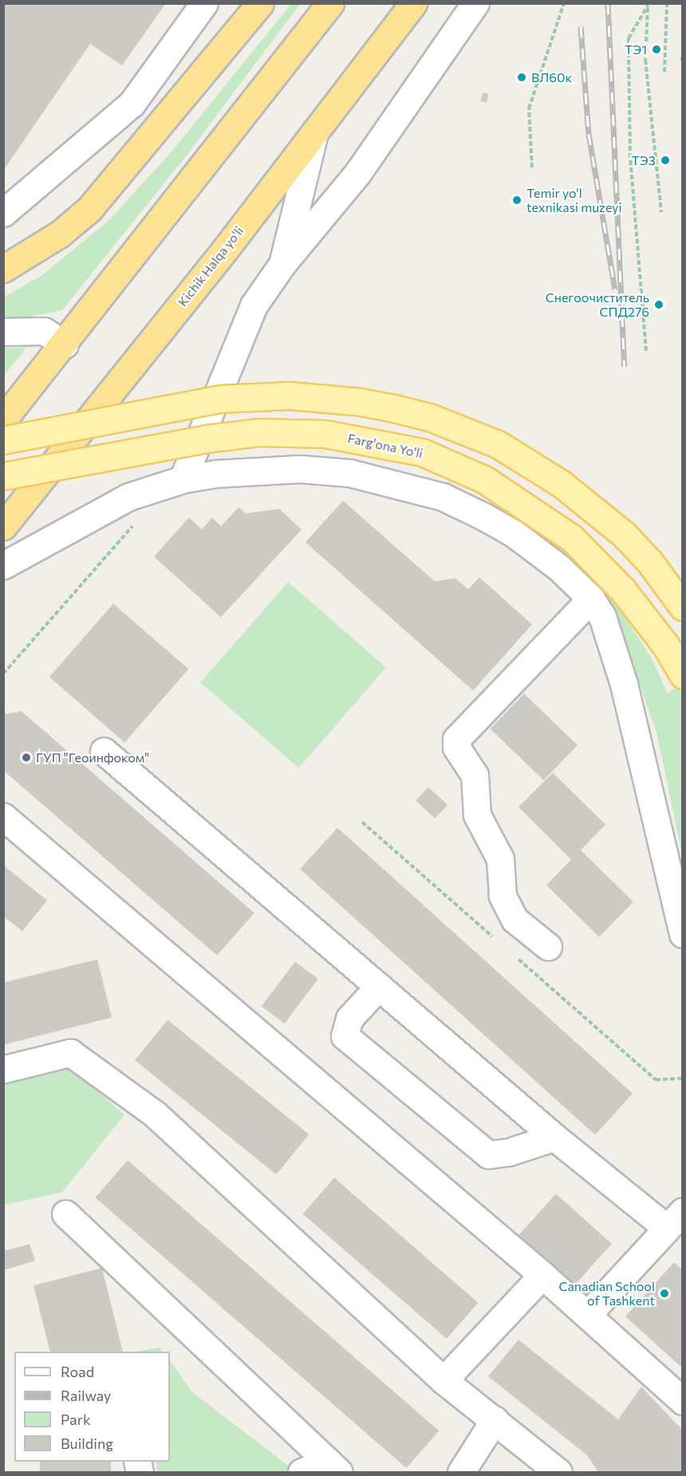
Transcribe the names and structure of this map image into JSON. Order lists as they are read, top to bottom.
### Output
{
  "streets": {
    "highway": ["Kichik Halqa yo'li"],
    "main road": ["Farg'ona Yo'li"]
  },
  "places": [
    "ТЭ1",
    "ВЛ60к",
    "ТЭ3",
    "Temir yo'l texnikasi muzeyi",
    "Снегоочиститель СПД276",
    "ГУП \"Геоинфоком\"",
    "Canadian School of Tashkent"
  ],
  "legend": [
    "Road",
    "Railway",
    "Park",
    "Building"
  ]
}
